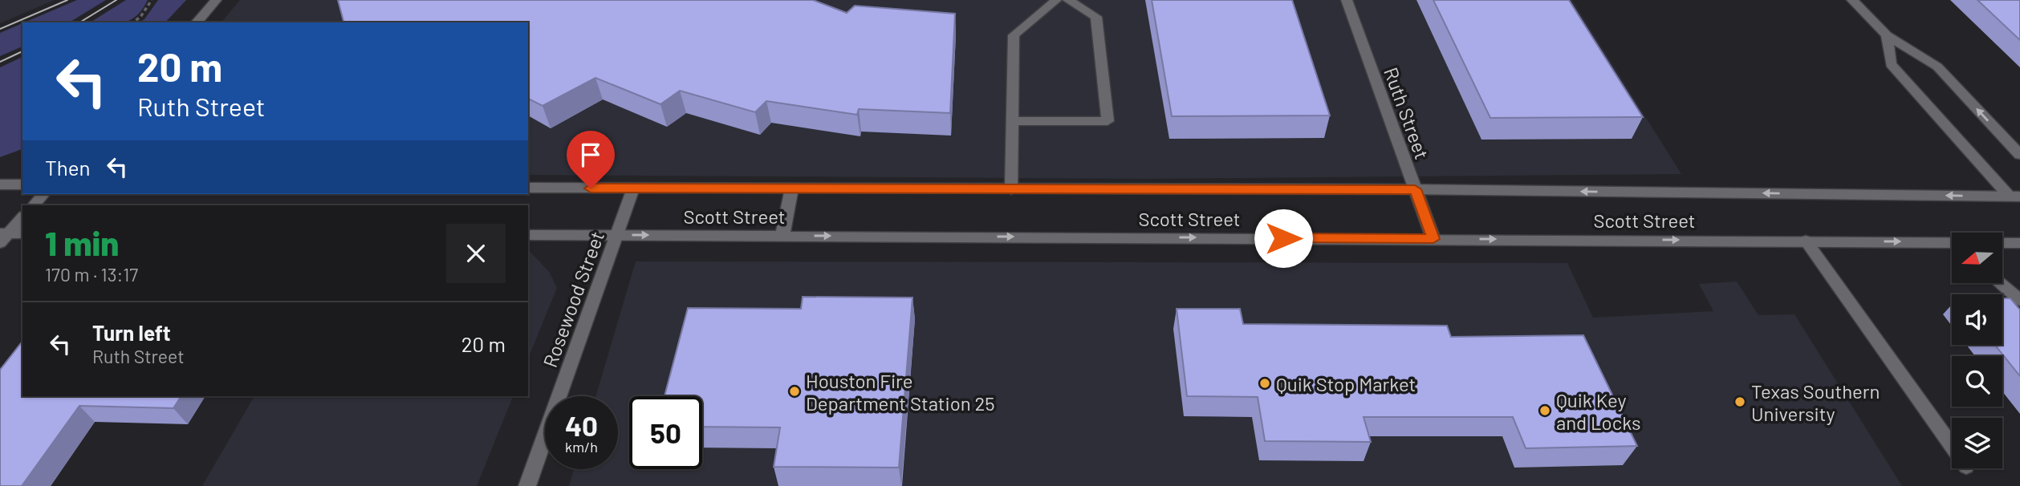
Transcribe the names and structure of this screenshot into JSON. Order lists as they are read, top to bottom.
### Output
{
  "streets": {
    "main road": ["Ruth Street", "Scott Street", "Rosewood Street"]
  },
  "crossings": [
    ["Ruth Street", "Scott Street"],
    ["Scott Street", "Rosewood Street"]
  ],
  "places": [
    "Quik Stop Market",
    "Houston Fire Department Station 25",
    "Texas Southern University",
    "Quik Key and Locks"
  ],
  "north": "left",
  "page": {
    "turn": ["20 m", "Ruth Street"],
    "then": "Then",
    "heading": ["1 min", "170 m · 13:17"],
    "list": [
      {
        "name": "Turn left",
        "note": "Ruth Street",
        "value": "20 m"
      }
    ],
    "speed": "40 km/h",
    "limit": "50"
  }
}
